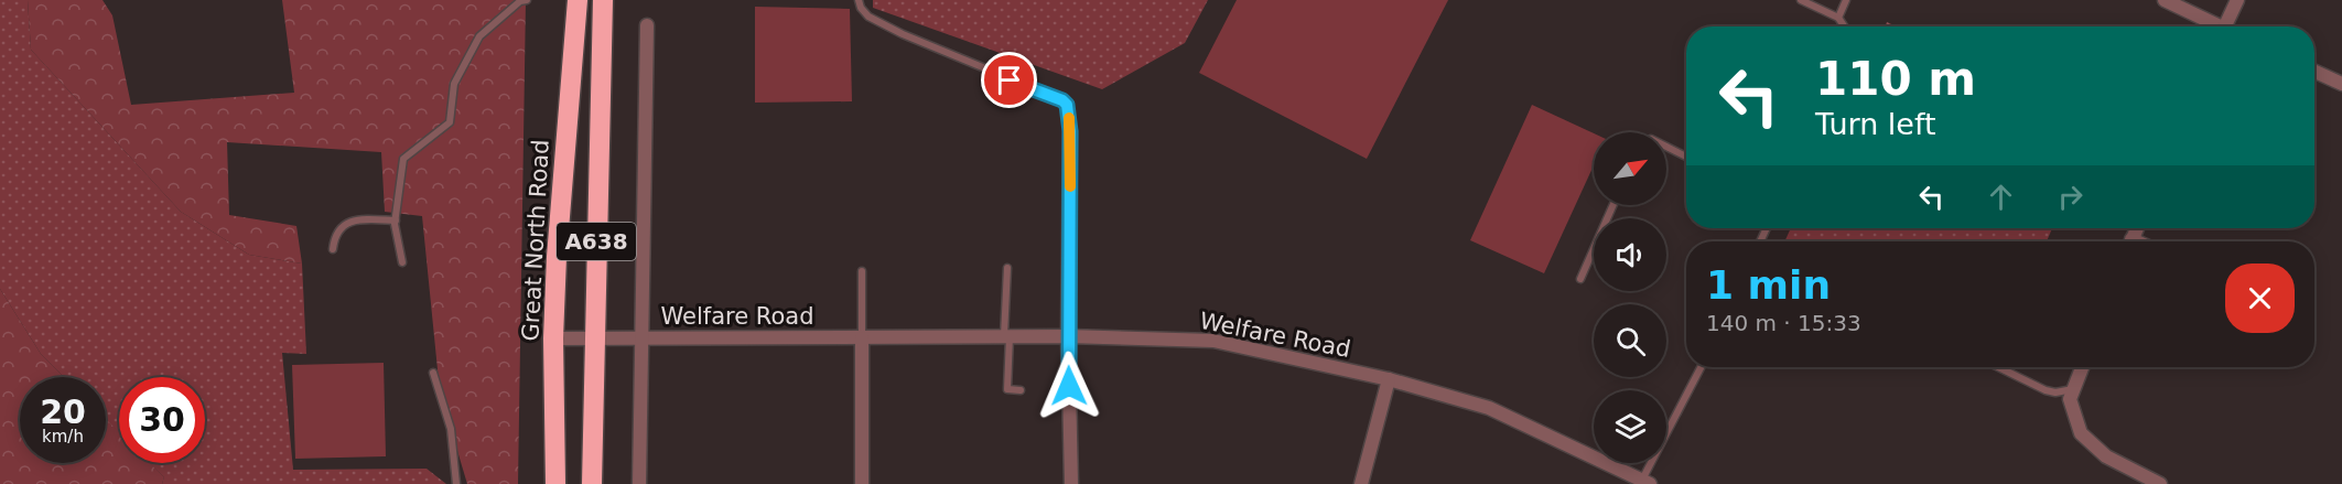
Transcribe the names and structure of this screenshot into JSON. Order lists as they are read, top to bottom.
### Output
{
  "streets": {
    "highway": ["Great North Road", "A638"],
    "street": ["Welfare Road"]
  },
  "crossings": [
    ["Great North Road", "Welfare Road"],
    ["A638", "Welfare Road"]
  ],
  "north": "top right",
  "page": {
    "turn": ["110 m", "Turn left"],
    "heading": ["1 min", "140 m · 15:33"],
    "speed": "20 km/h",
    "limit": "30"
  }
}
